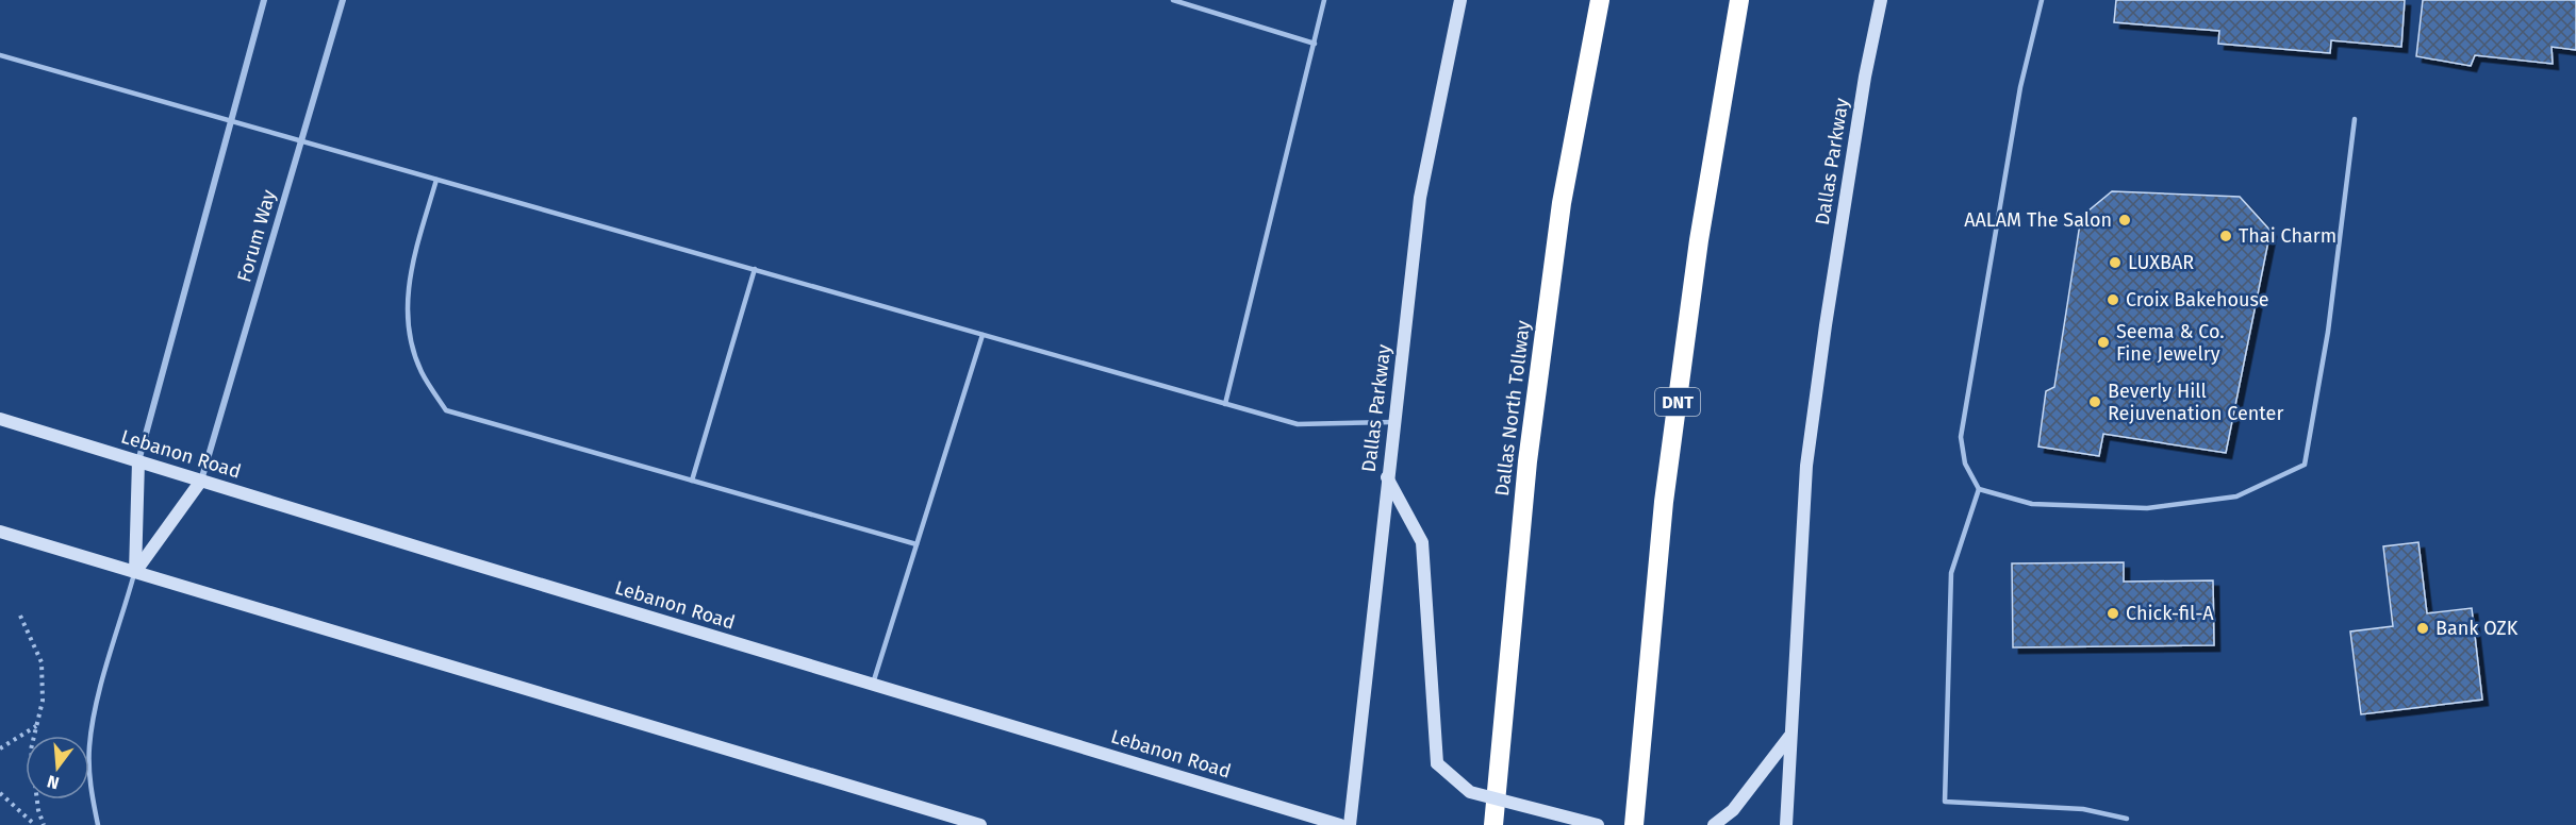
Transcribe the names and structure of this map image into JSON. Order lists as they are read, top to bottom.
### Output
{
  "streets": {
    "highway": ["DNT", "Dallas North Tollway"],
    "main road": ["Dallas Parkway", "Lebanon Road"],
    "street": ["Forum Way"]
  },
  "crossings": [
    ["Forum Way", "Lebanon Road"]
  ],
  "places": [
    "AALAM The Salon",
    "Thai Charm",
    "LUXBAR",
    "Croix Bakehouse",
    "Seema & Co. Fine Jewelry",
    "Beverly Hill Rejuvenation Center",
    "Chick-fil-A",
    "Bank OZK"
  ],
  "north": "bottom"
}
